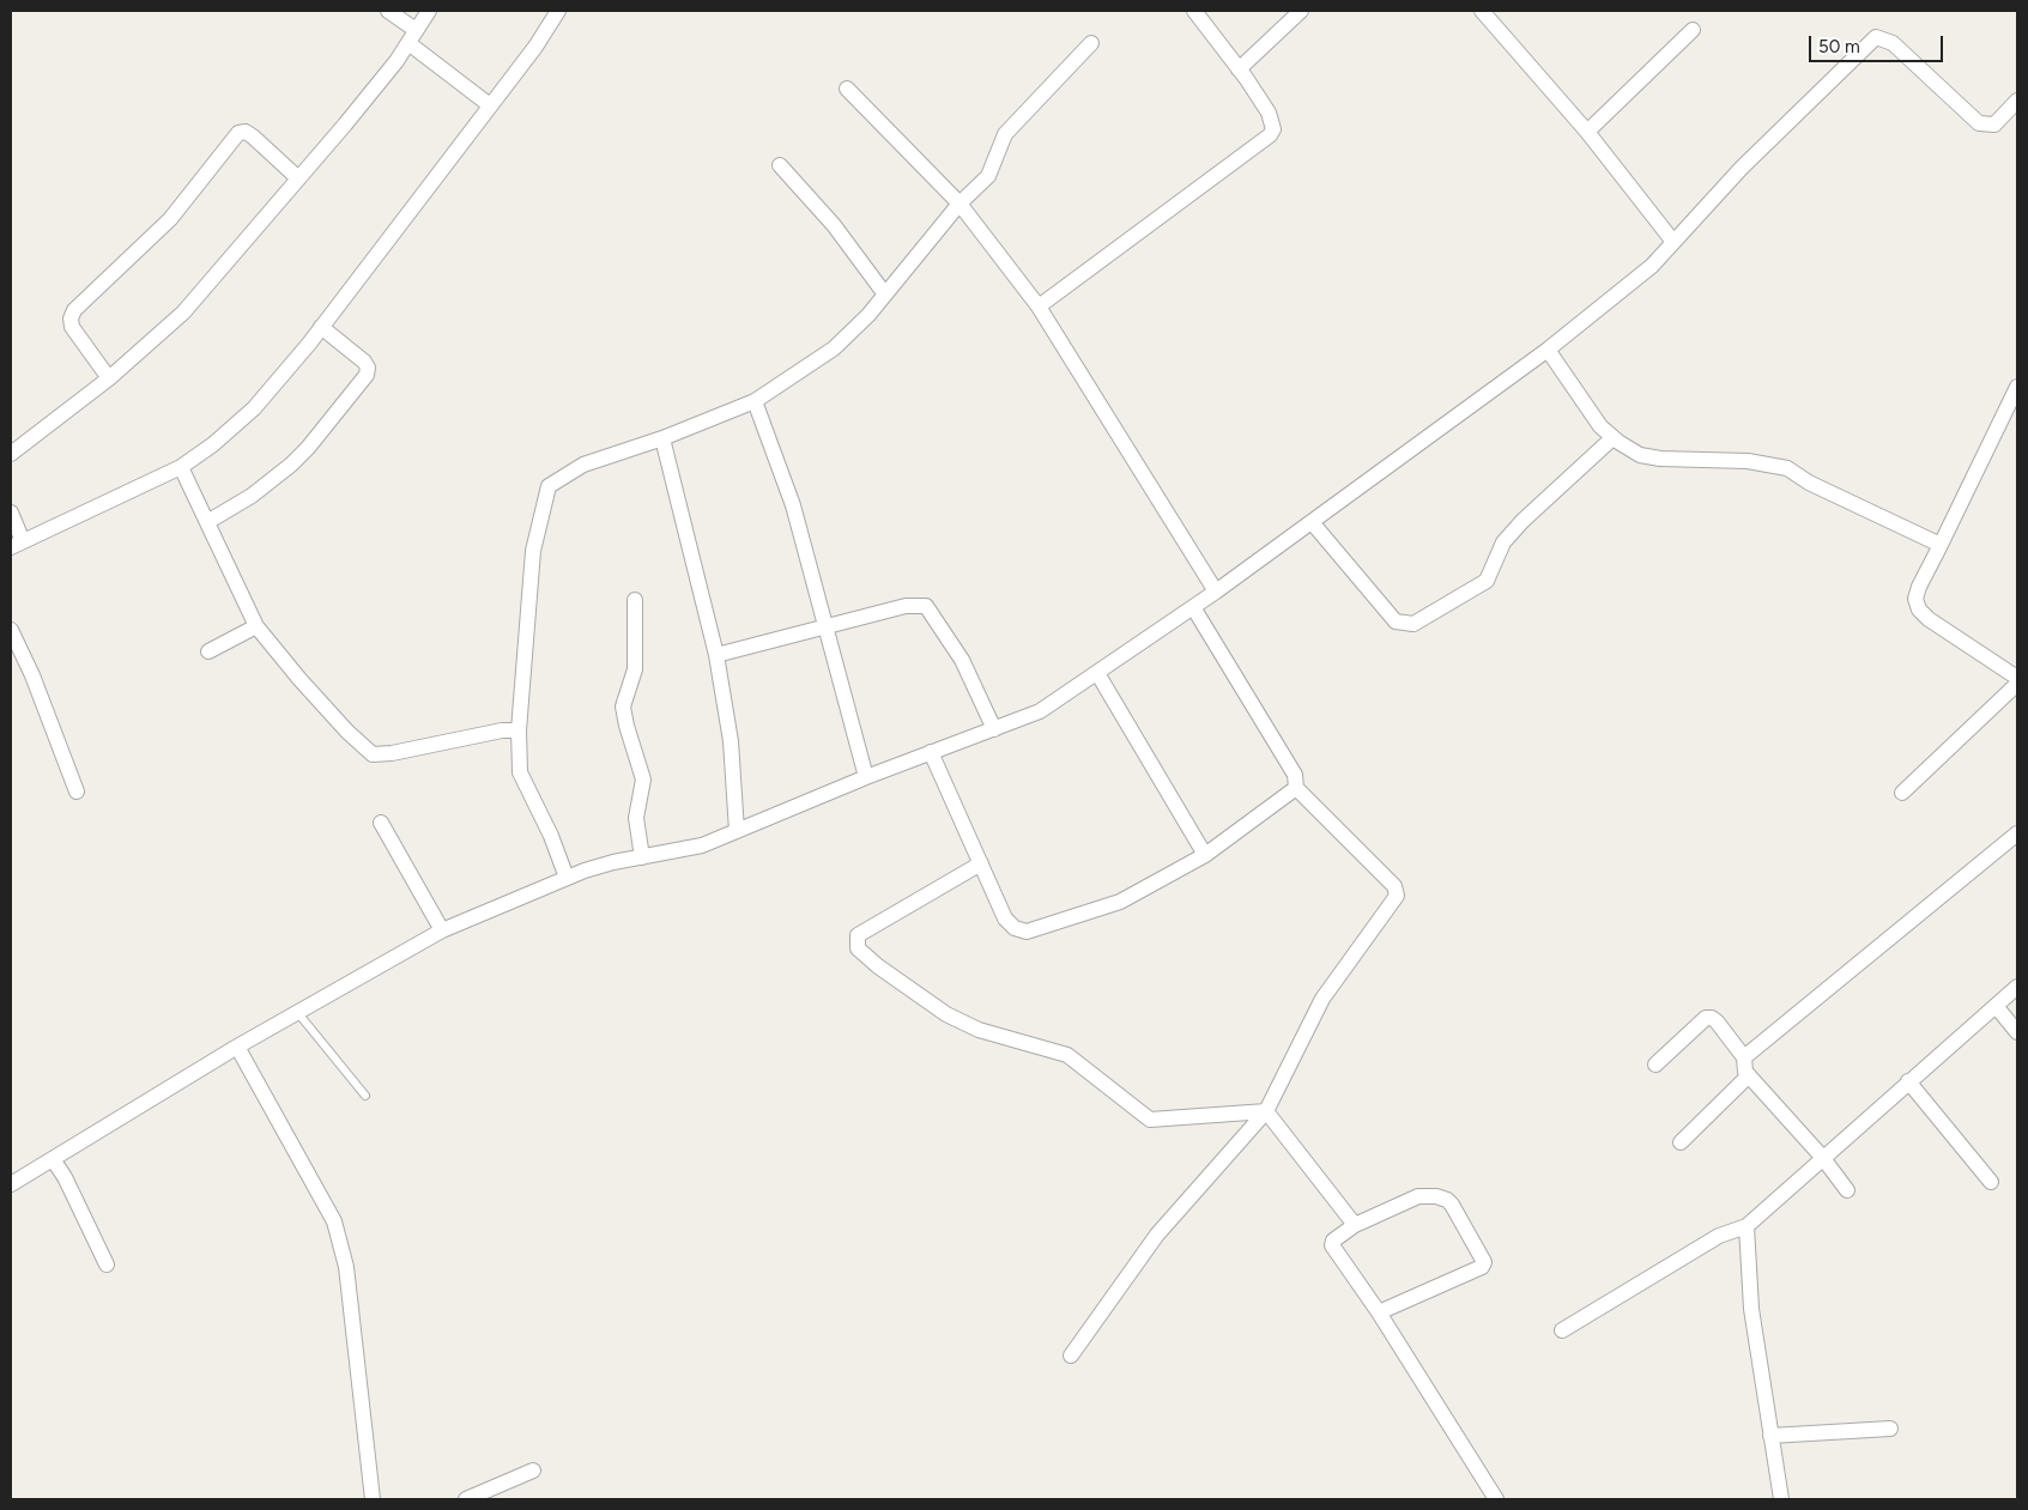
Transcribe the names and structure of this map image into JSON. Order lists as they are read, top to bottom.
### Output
{
  "scale_bar": "50 m"
}
